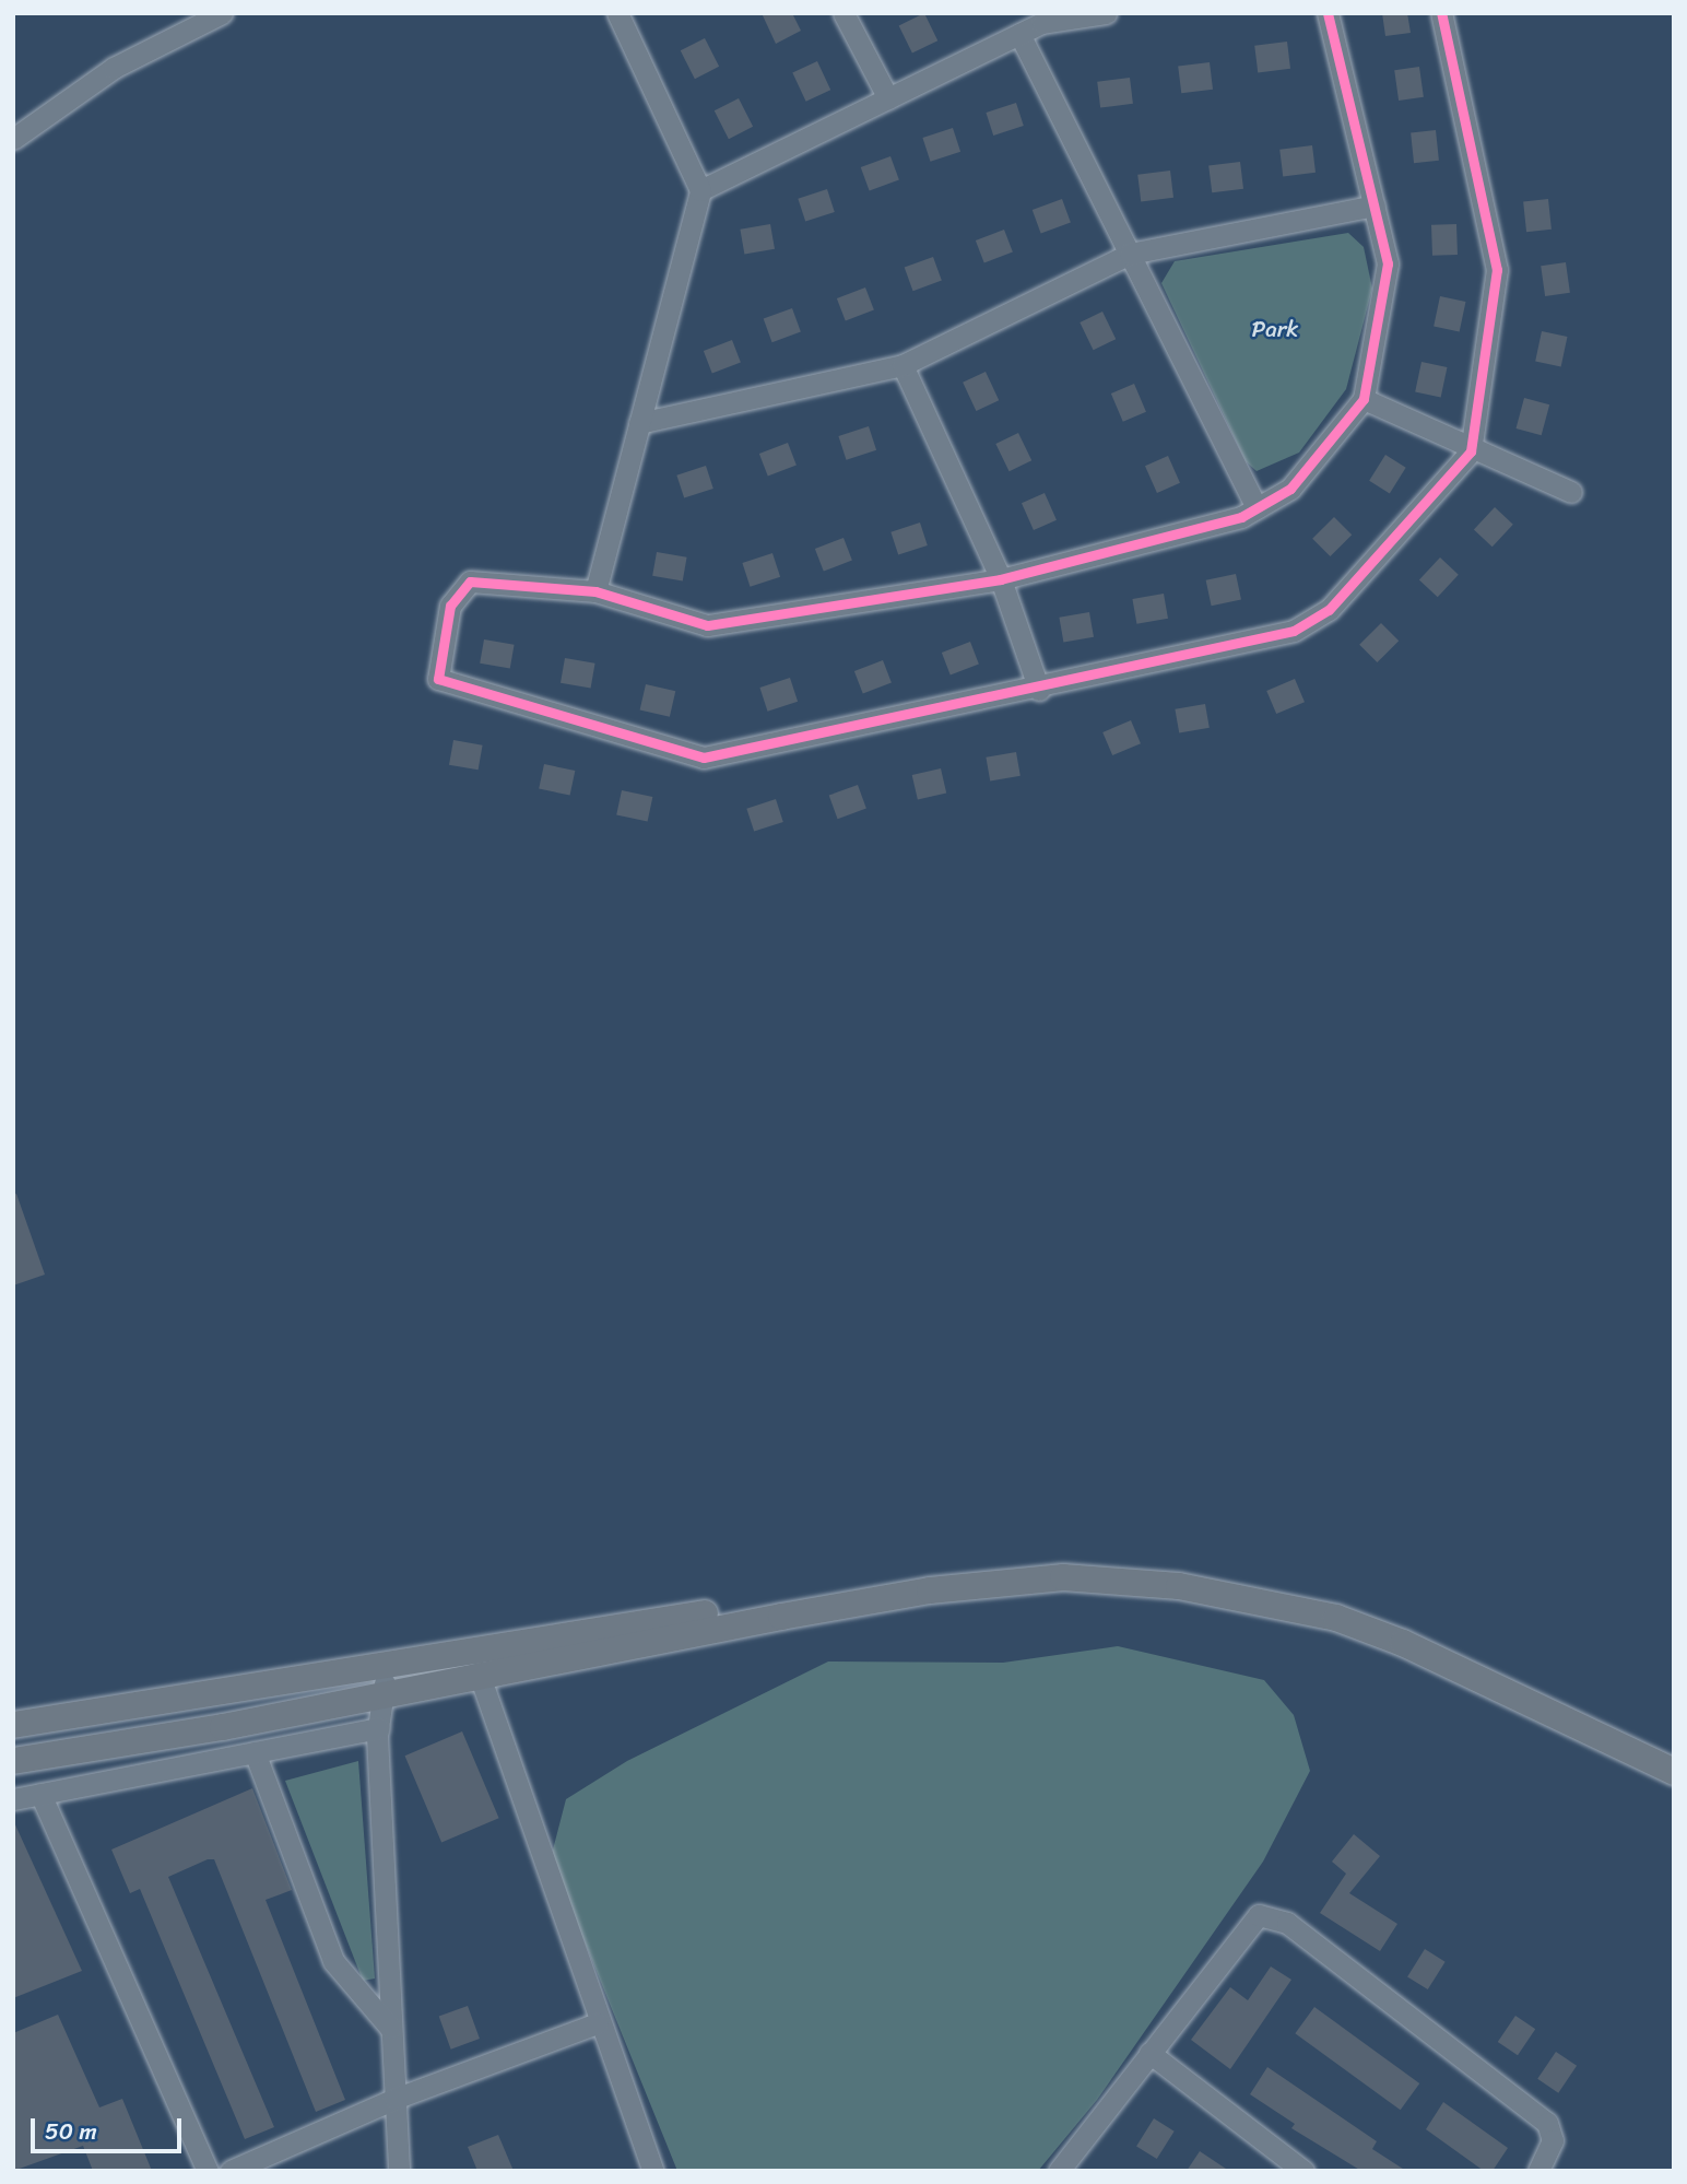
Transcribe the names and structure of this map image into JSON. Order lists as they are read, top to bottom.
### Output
{
  "parks": ["Park"],
  "scale_bar": "50 m"
}
